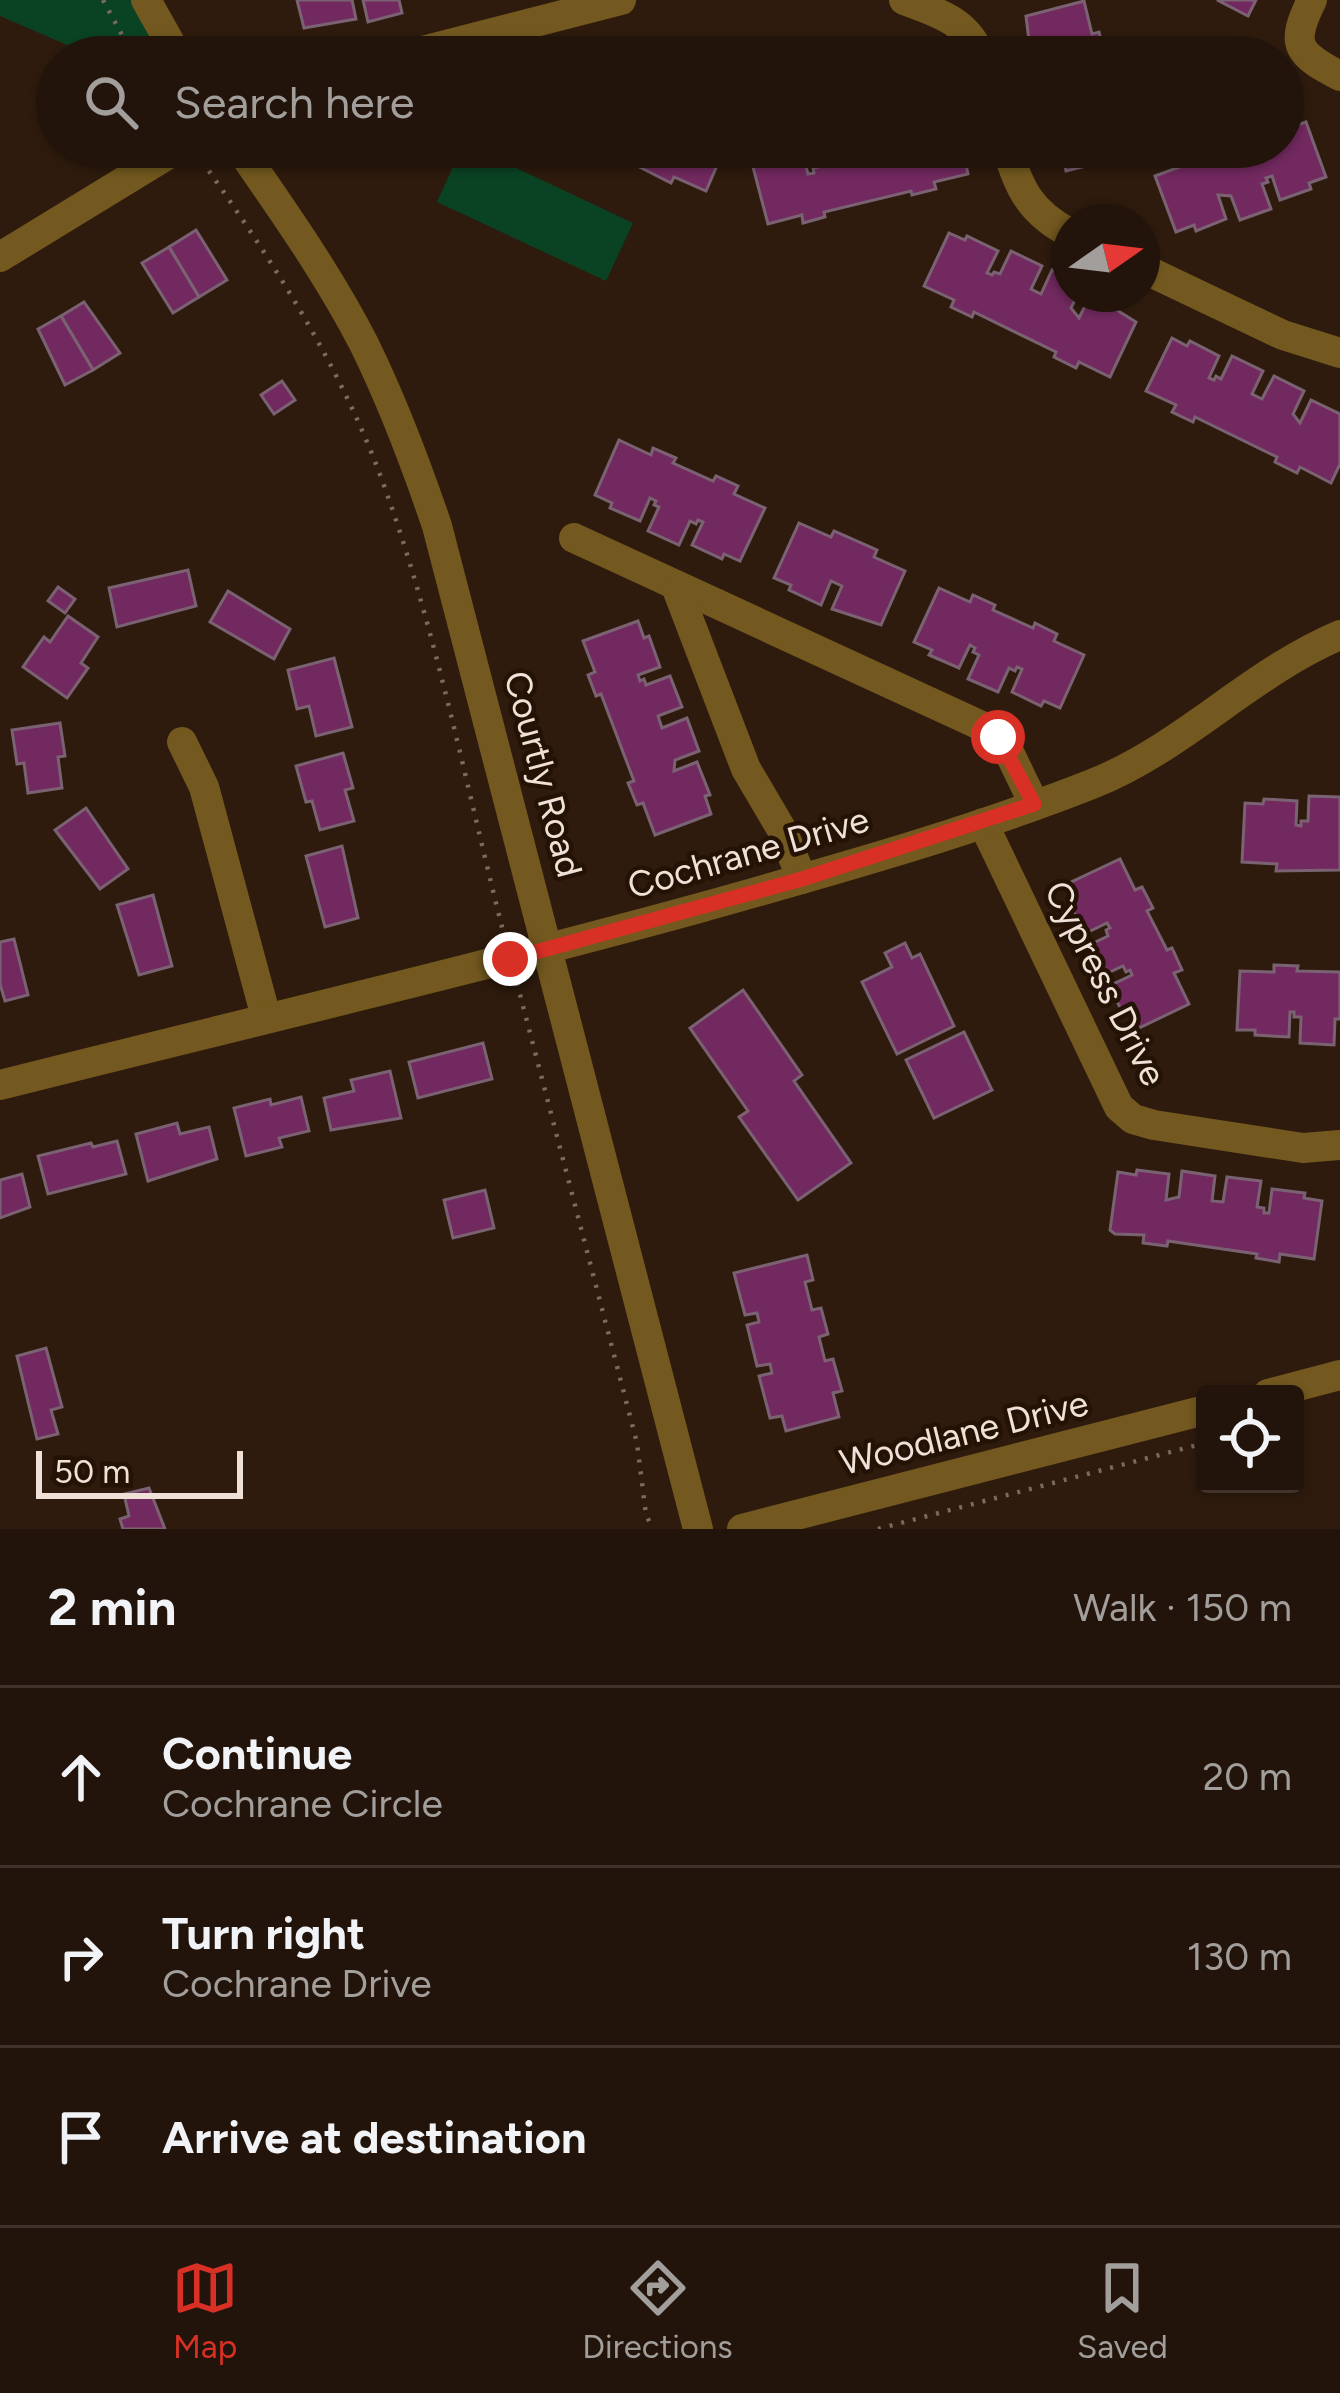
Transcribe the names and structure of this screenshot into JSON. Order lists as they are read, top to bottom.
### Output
{
  "streets": {
    "street": [
      "Courtly Road",
      "Cochrane Drive",
      "Cypress Drive",
      "Woodlane Drive"
    ]
  },
  "crossings": [
    ["Courtly Road", "Cochrane Drive"],
    ["Cochrane Drive", "Cypress Drive"]
  ],
  "scale_bar": "50 m",
  "north": "right",
  "page": {
    "search": "Search here",
    "scale": "50 m",
    "heading": ["2 min", "Walk · 150 m"],
    "list": [
      ["Continue", "Cochrane Circle", "20 m"],
      ["Turn right", "Cochrane Drive", "130 m"],
      "Arrive at destination"
    ],
    "nav": ["Map", "Directions", "Saved"]
  }
}
